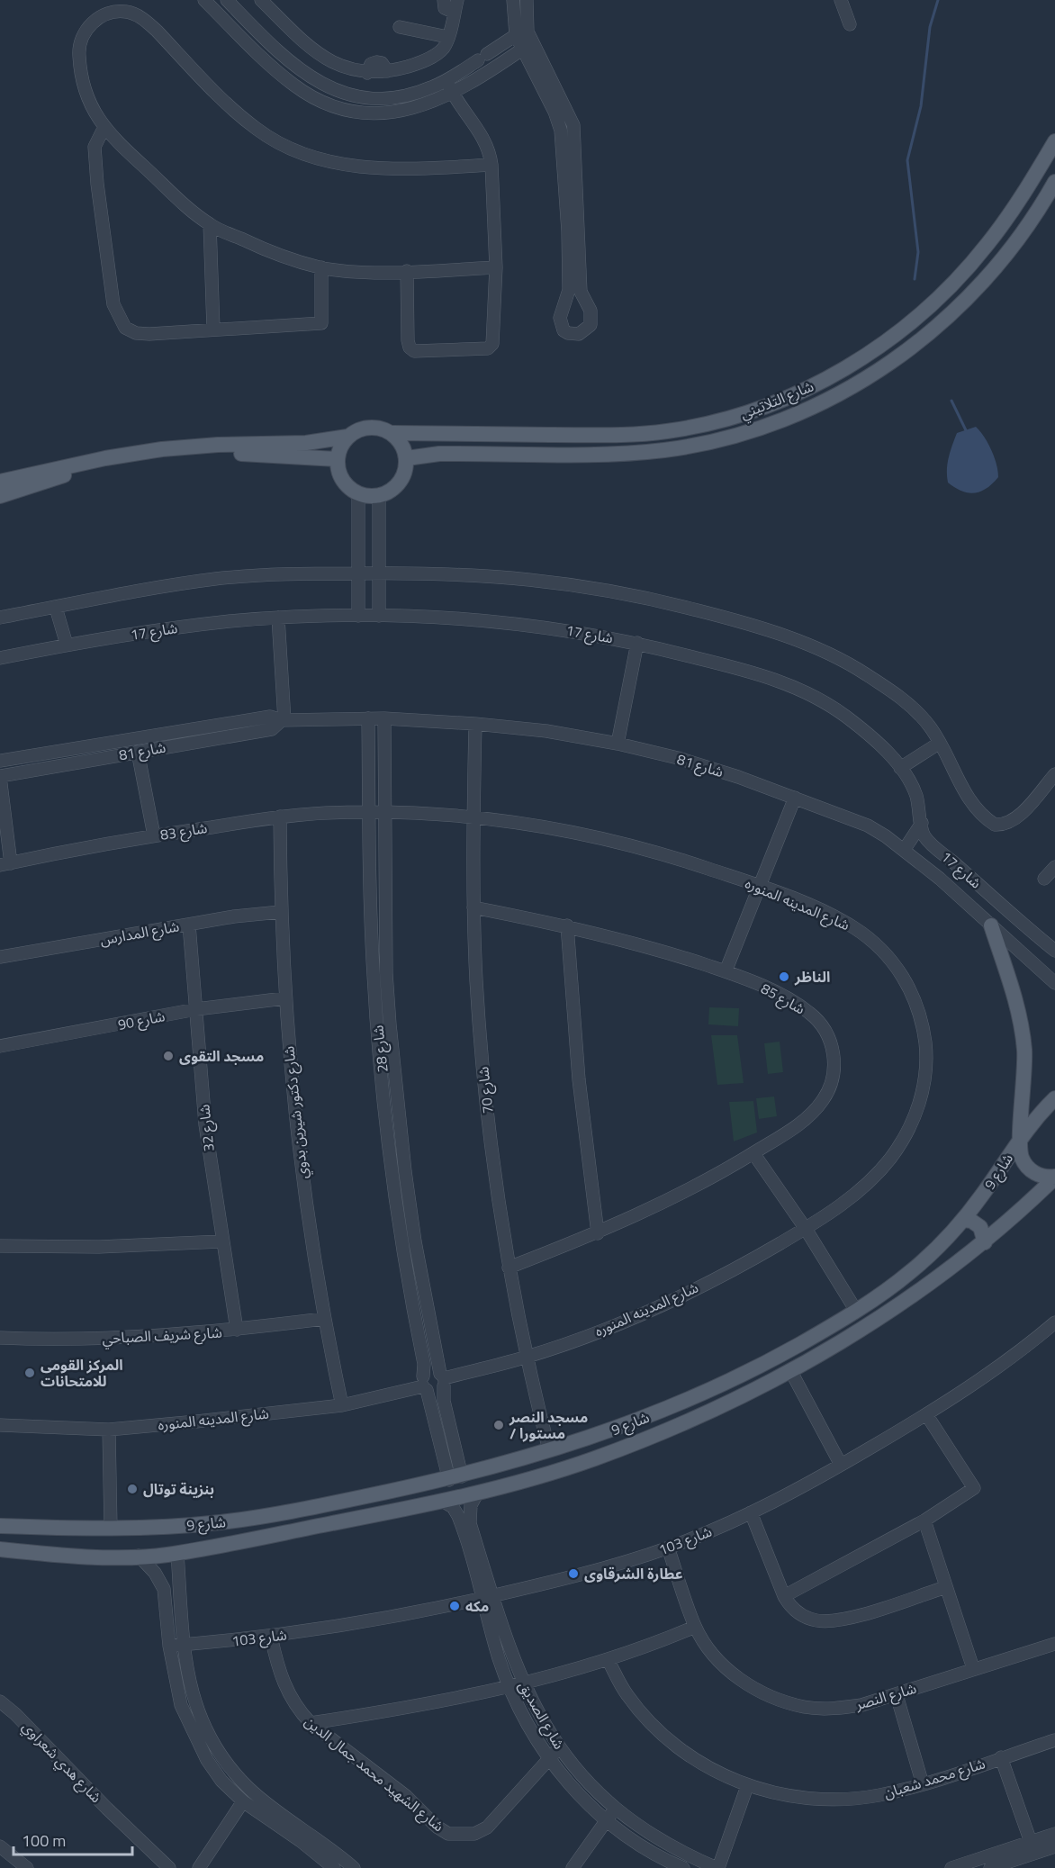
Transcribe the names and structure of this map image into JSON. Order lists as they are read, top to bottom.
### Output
{
  "streets": {
    "main road": ["شارع التلاتيني", "شارع 9"],
    "street": [
      "شارع 17",
      "شارع 81",
      "شارع 83",
      "شارع المدينه المنوره",
      "شارع المدارس",
      "شارع 85",
      "شارع 90",
      "شارع 28",
      "شارع 70",
      "شارع دكتور شيرين بدوي",
      "شارع 32",
      "شارع شريف الصباحي",
      "شارع 103",
      "شارع النصر",
      "شارع الصديق",
      "شارع هدي شعراوي",
      "شارع الشهيد محمد جمال الدين",
      "شارع محمد شعبان"
    ]
  },
  "crossings": [
    ["شارع 81", "شارع 28"],
    ["شارع 81", "شارع 70"],
    ["شارع 83", "شارع المدينه المنوره"],
    ["شارع 83", "شارع 28"],
    ["شارع 83", "شارع دكتور شيرين بدوي"],
    ["شارع المدينه المنوره", "شارع 28"],
    ["شارع المدينه المنوره", "شارع 70"],
    ["شارع المدينه المنوره", "شارع دكتور شيرين بدوي"],
    ["شارع المدارس", "شارع دكتور شيرين بدوي"],
    ["شارع المدارس", "شارع 32"],
    ["شارع 85", "شارع 70"],
    ["شارع 90", "شارع دكتور شيرين بدوي"],
    ["شارع 90", "شارع 32"],
    ["شارع 28", "شارع 9"],
    ["شارع 70", "شارع 9"],
    ["شارع دكتور شيرين بدوي", "شارع شريف الصباحي"],
    ["شارع 32", "شارع شريف الصباحي"],
    ["شارع 9", "شارع الصديق"],
    ["شارع 103", "شارع النصر"],
    ["شارع 103", "شارع الصديق"],
    ["شارع 103", "شارع الشهيد محمد جمال الدين"],
    ["شارع الصديق", "شارع الشهيد محمد جمال الدين"]
  ],
  "places": [
    "الناظر",
    "مسجد التقوى",
    "المركز القومى للامتحانات",
    "مسجد النصر / مستورا",
    "بنزينة توتال",
    "عطارة الشرقاوى",
    "مكه"
  ],
  "scale_bar": "100 m"
}
